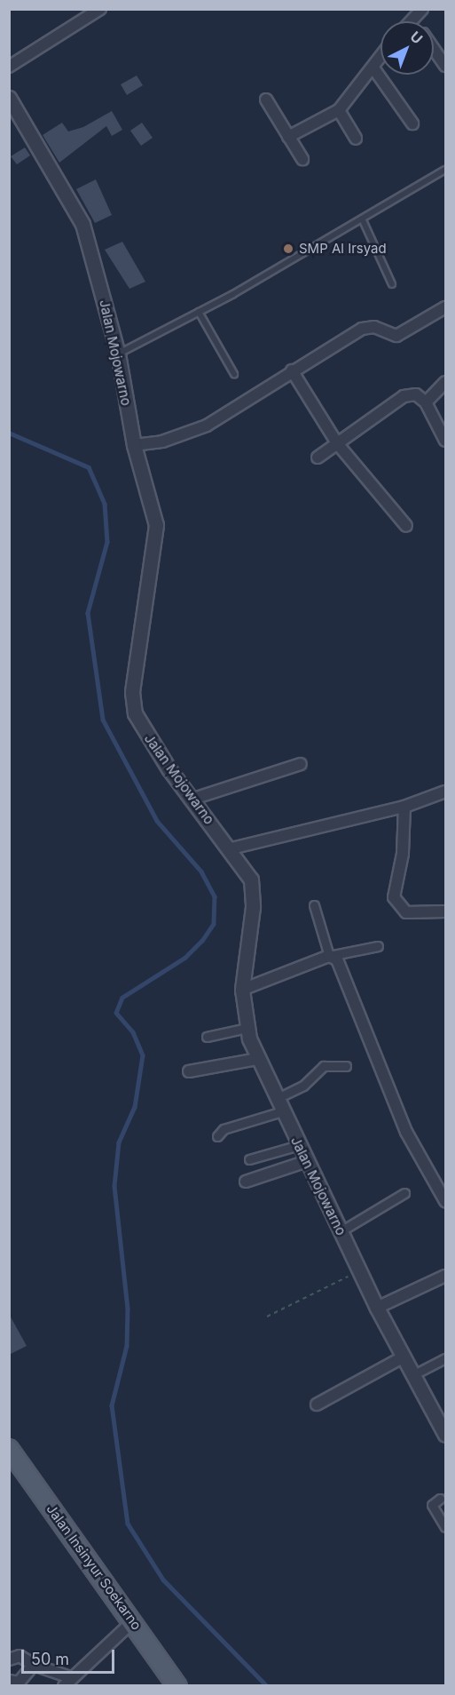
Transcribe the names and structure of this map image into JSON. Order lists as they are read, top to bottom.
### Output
{
  "streets": {
    "main road": ["Jalan Insinyur Soekarno"],
    "street": ["Jalan Mojowarno"]
  },
  "places": ["SMP Al Irsyad"],
  "scale_bar": "50 m",
  "north": "top right"
}
